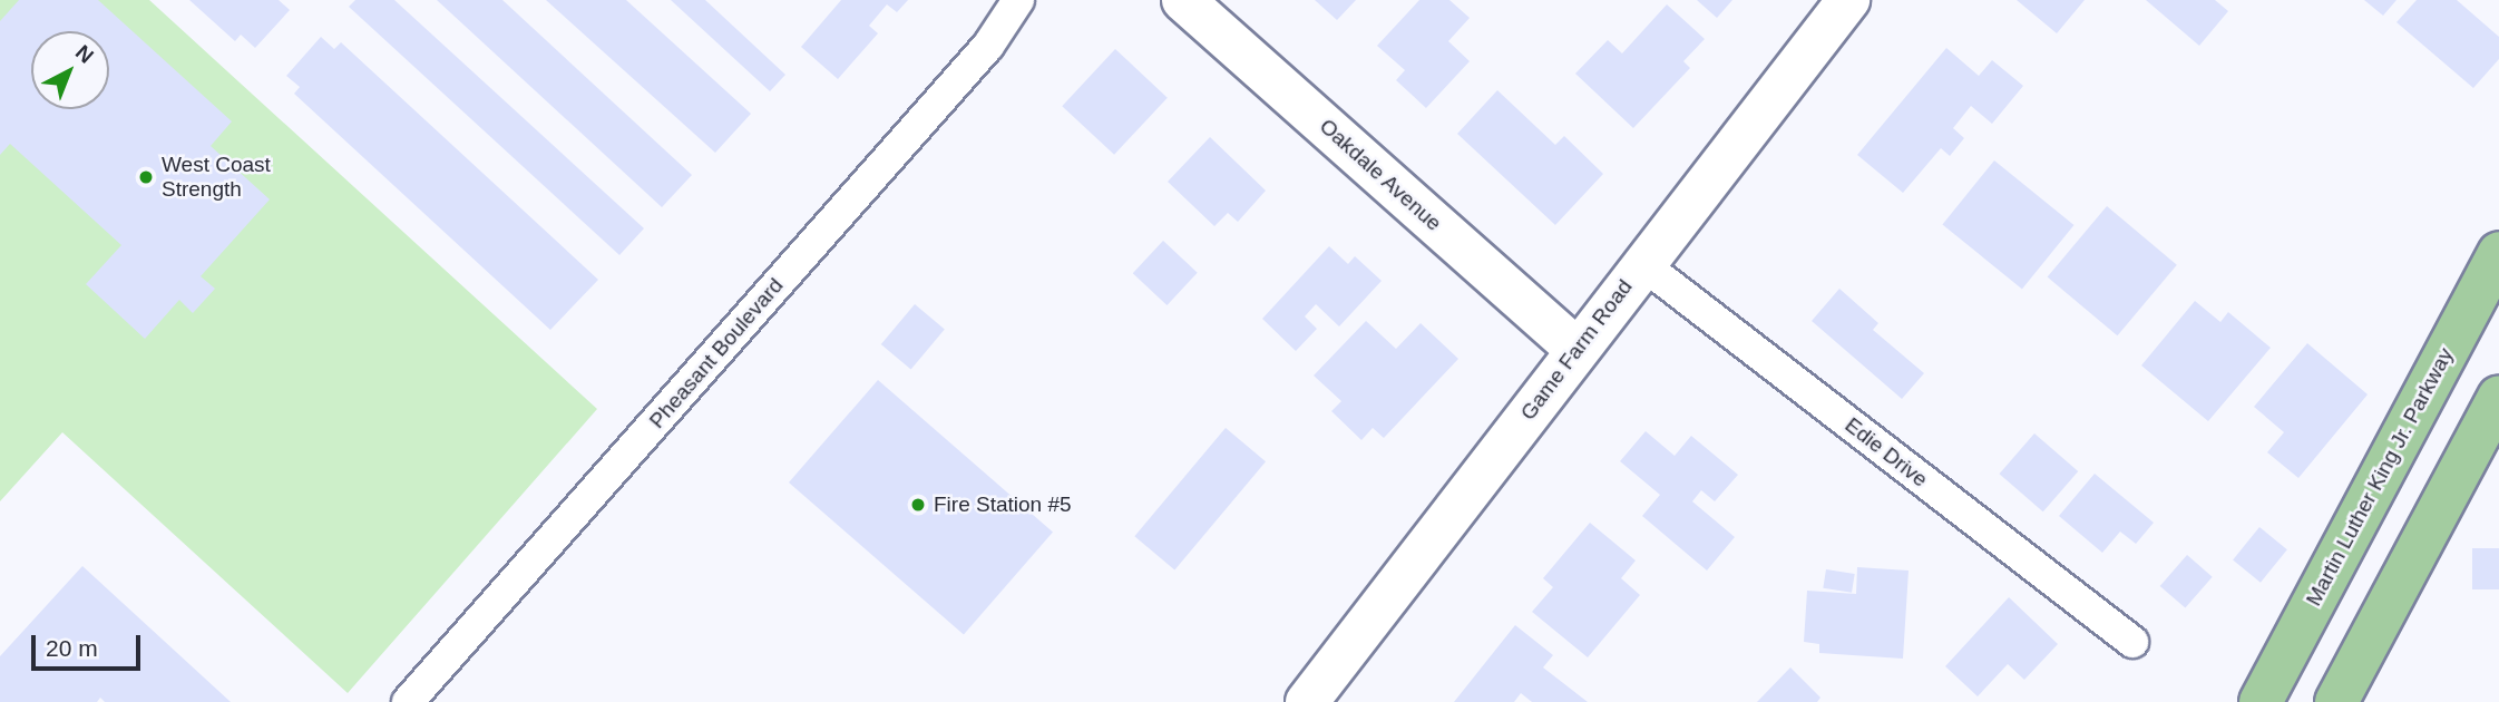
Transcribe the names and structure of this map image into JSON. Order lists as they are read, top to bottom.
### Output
{
  "streets": {
    "main road": ["Martin Luther King Jr. Parkway"],
    "street": [
      "Oakdale Avenue",
      "Game Farm Road",
      "Pheasant Boulevard",
      "Edie Drive"
    ]
  },
  "crossings": [
    ["Oakdale Avenue", "Game Farm Road"],
    ["Game Farm Road", "Edie Drive"]
  ],
  "places": ["West Coast Strength", "Fire Station #5"],
  "scale_bar": "20 m",
  "north": "top right"
}
